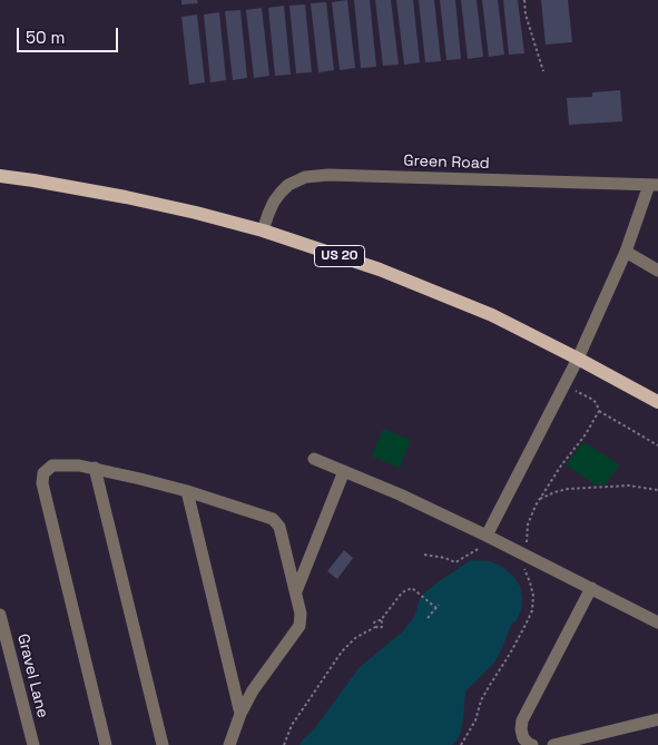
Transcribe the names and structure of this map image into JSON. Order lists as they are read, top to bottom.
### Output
{
  "streets": {
    "main road": ["US 20"],
    "street": ["Green Road", "Gravel Lane"]
  },
  "crossings": [
    ["Green Road", "US 20"]
  ],
  "scale_bar": "50 m"
}
